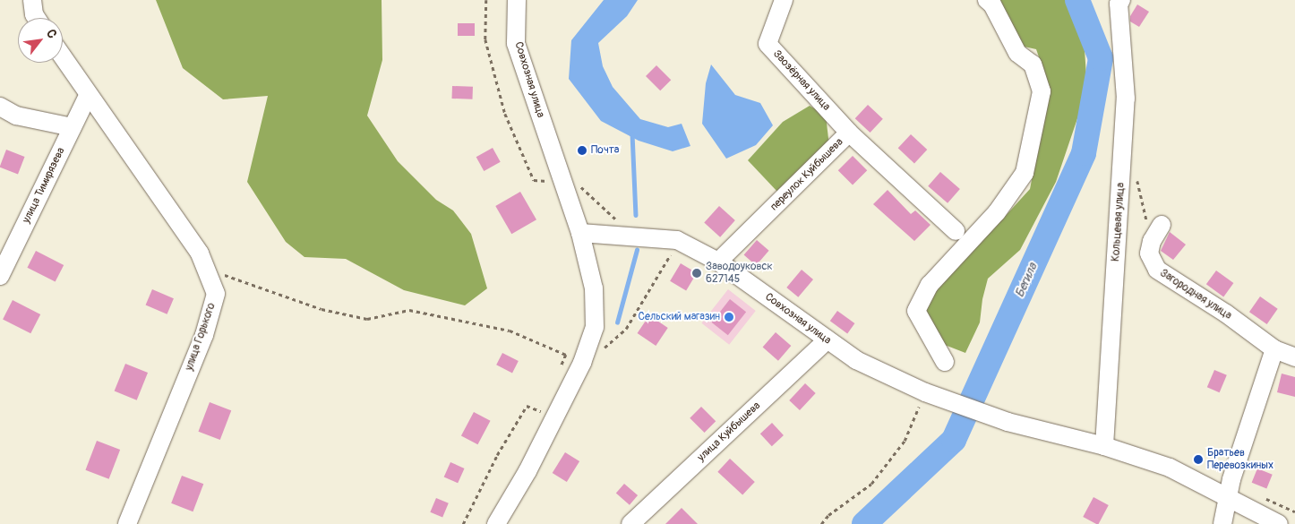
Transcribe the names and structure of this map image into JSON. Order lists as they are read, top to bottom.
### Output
{
  "streets": {
    "street": [
      "Совхозная улица",
      "Заозёрная улица",
      "переулок Куйбышева",
      "улица Тимирязева",
      "Кольцевая улица",
      "Загородная улица",
      "улица Горького",
      "улица Куйбышева"
    ]
  },
  "crossings": [
    ["Совхозная улица", "переулок Куйбышева"],
    ["Совхозная улица", "Кольцевая улица"],
    ["Совхозная улица", "улица Куйбышева"],
    ["Заозёрная улица", "переулок Куйбышева"],
    ["улица Тимирязева", "улица Горького"]
  ],
  "water": ["Бегила"],
  "places": [
    "Почта",
    "Заводоуковск 627145",
    "Сельский магазин",
    "Братьев Перевозкиных"
  ],
  "north": "top right"
}
